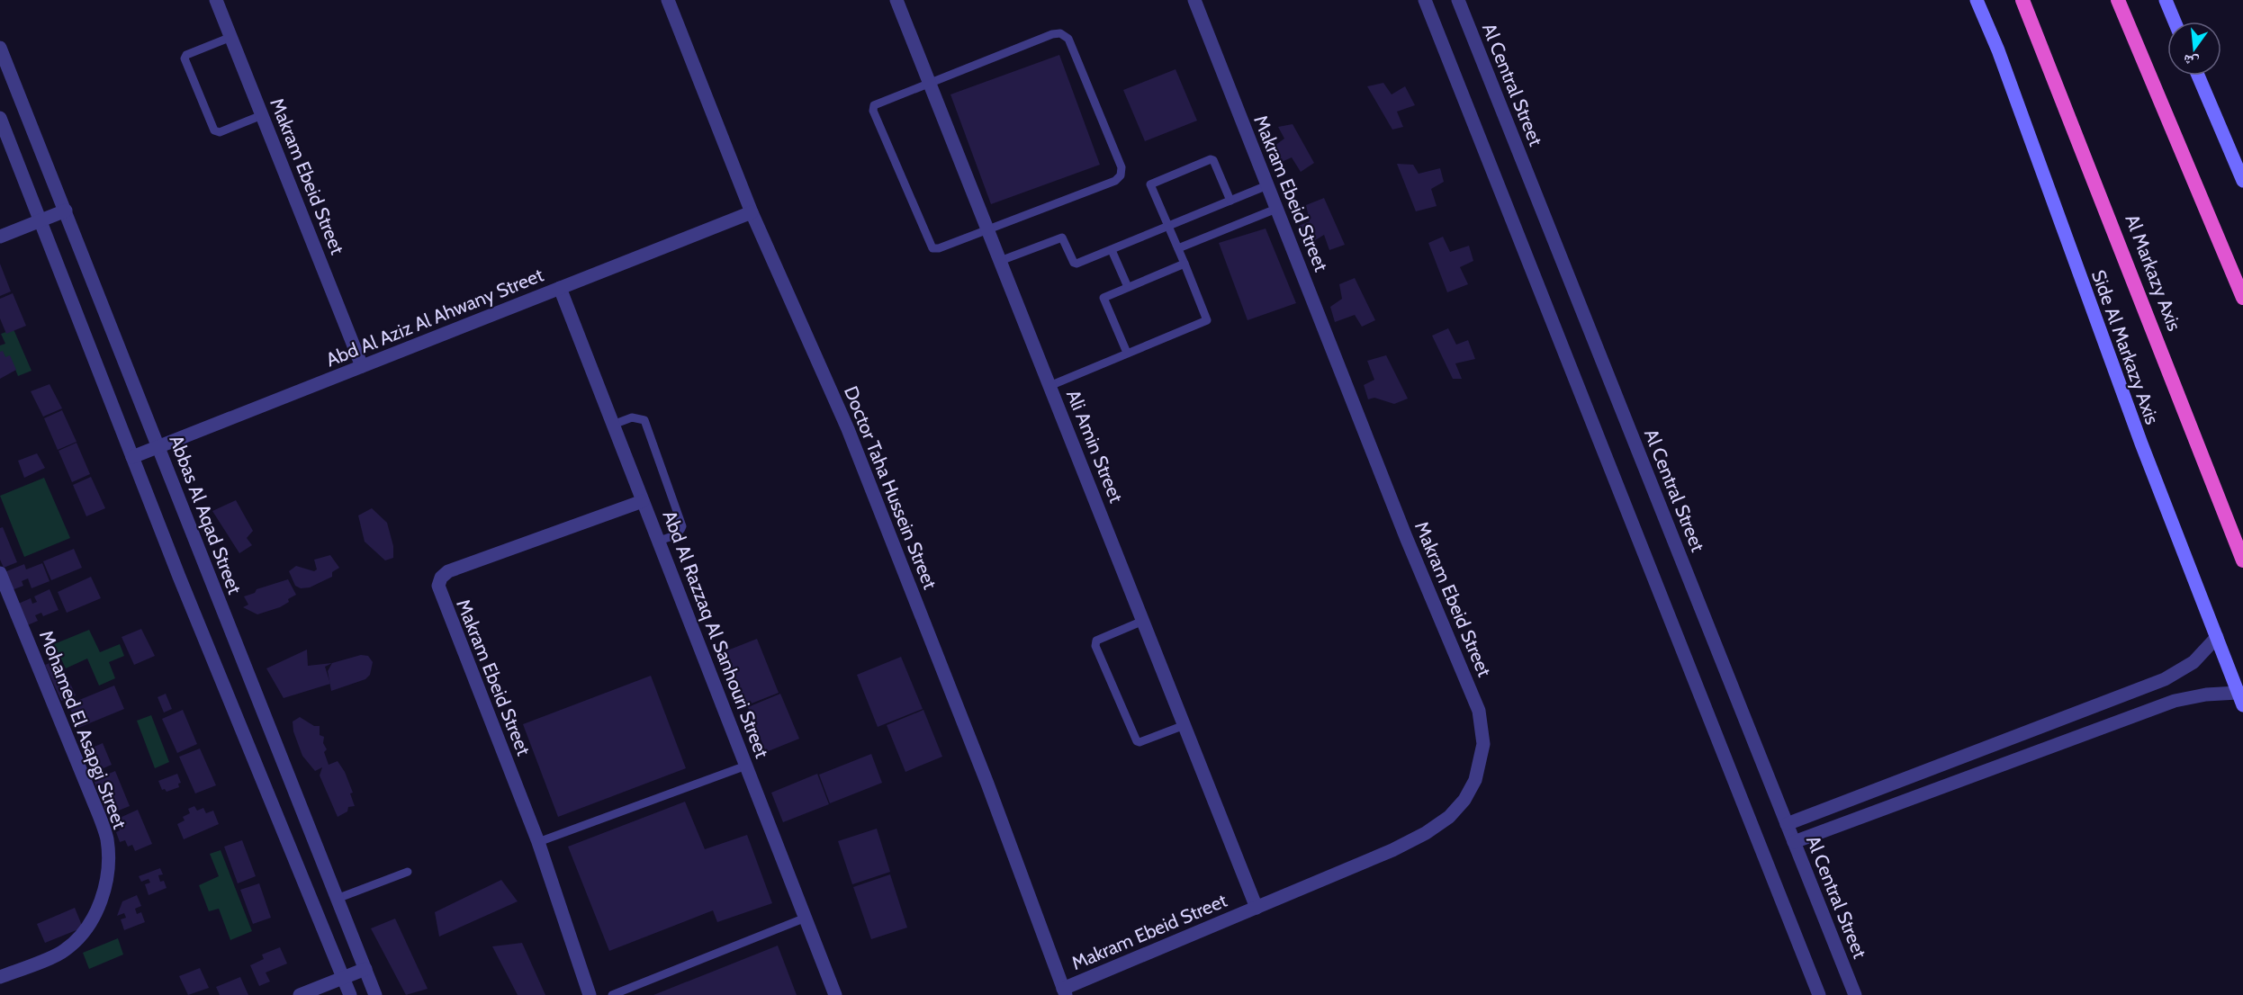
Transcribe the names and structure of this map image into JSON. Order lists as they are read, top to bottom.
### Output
{
  "streets": {
    "highway": ["Al Markazy Axis"],
    "main road": ["Side Al Markazy Axis"],
    "street": [
      "Al Central Street",
      "Makram Ebeid Street",
      "Abd Al Aziz Al Ahwany Street",
      "Ali Amin Street",
      "Doctor Taha Hussein Street",
      "Abbas Al Aqad Street",
      "Abd Al Razzaq Al Sanhouri Street",
      "Mohamed El Asapgi Street"
    ]
  },
  "crossings": [
    ["Makram Ebeid Street", "Abd Al Aziz Al Ahwany Street"],
    ["Makram Ebeid Street", "Ali Amin Street"],
    ["Makram Ebeid Street", "Doctor Taha Hussein Street"],
    ["Makram Ebeid Street", "Abd Al Razzaq Al Sanhouri Street"],
    ["Abd Al Aziz Al Ahwany Street", "Doctor Taha Hussein Street"],
    ["Abd Al Aziz Al Ahwany Street", "Abbas Al Aqad Street"],
    ["Abd Al Aziz Al Ahwany Street", "Abd Al Razzaq Al Sanhouri Street"]
  ],
  "north": "bottom"
}
